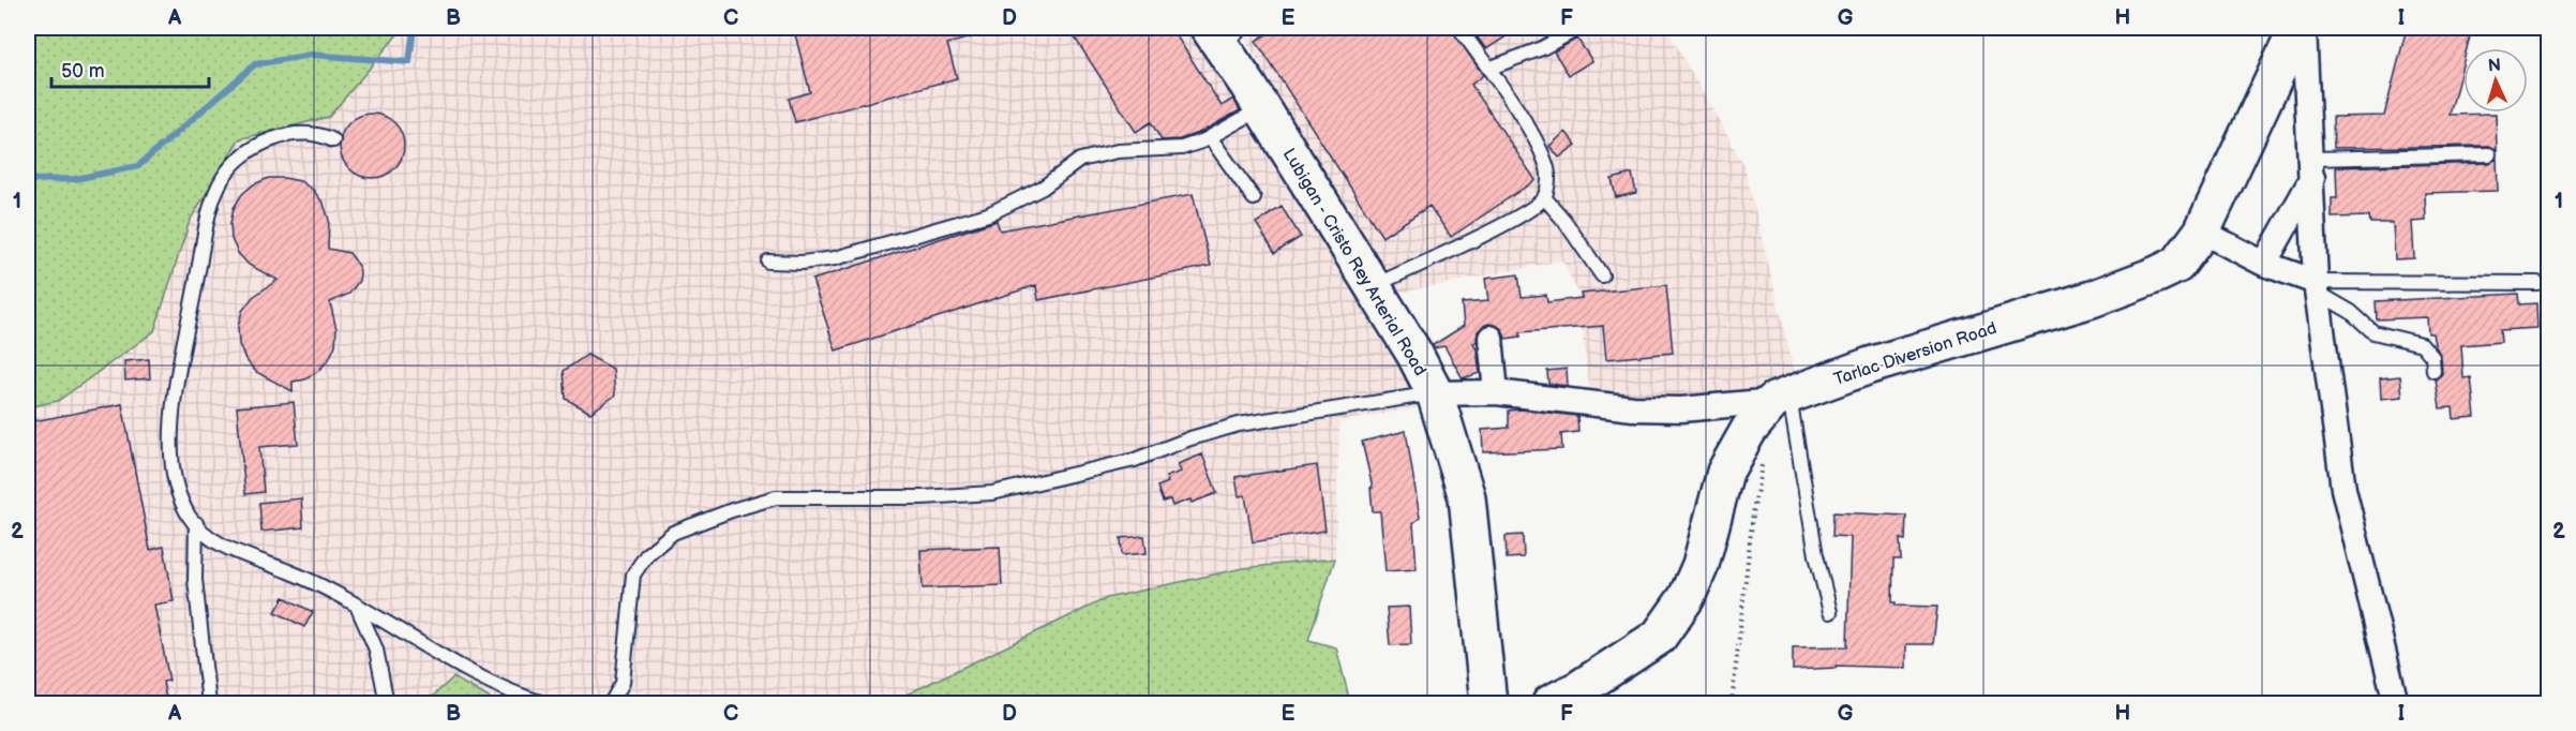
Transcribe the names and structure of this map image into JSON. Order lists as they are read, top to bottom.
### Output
{
  "streets": {
    "main road": ["Lubigan - Cristo Rey Arterial Road", "Tarlac Diversion Road"]
  },
  "scale_bar": "50 m",
  "north": "top",
  "grid": {
    "columns": [
      "A",
      "B",
      "C",
      "D",
      "E",
      "F",
      "G",
      "H",
      "I"
    ],
    "rows": ["1", "2"]
  }
}
